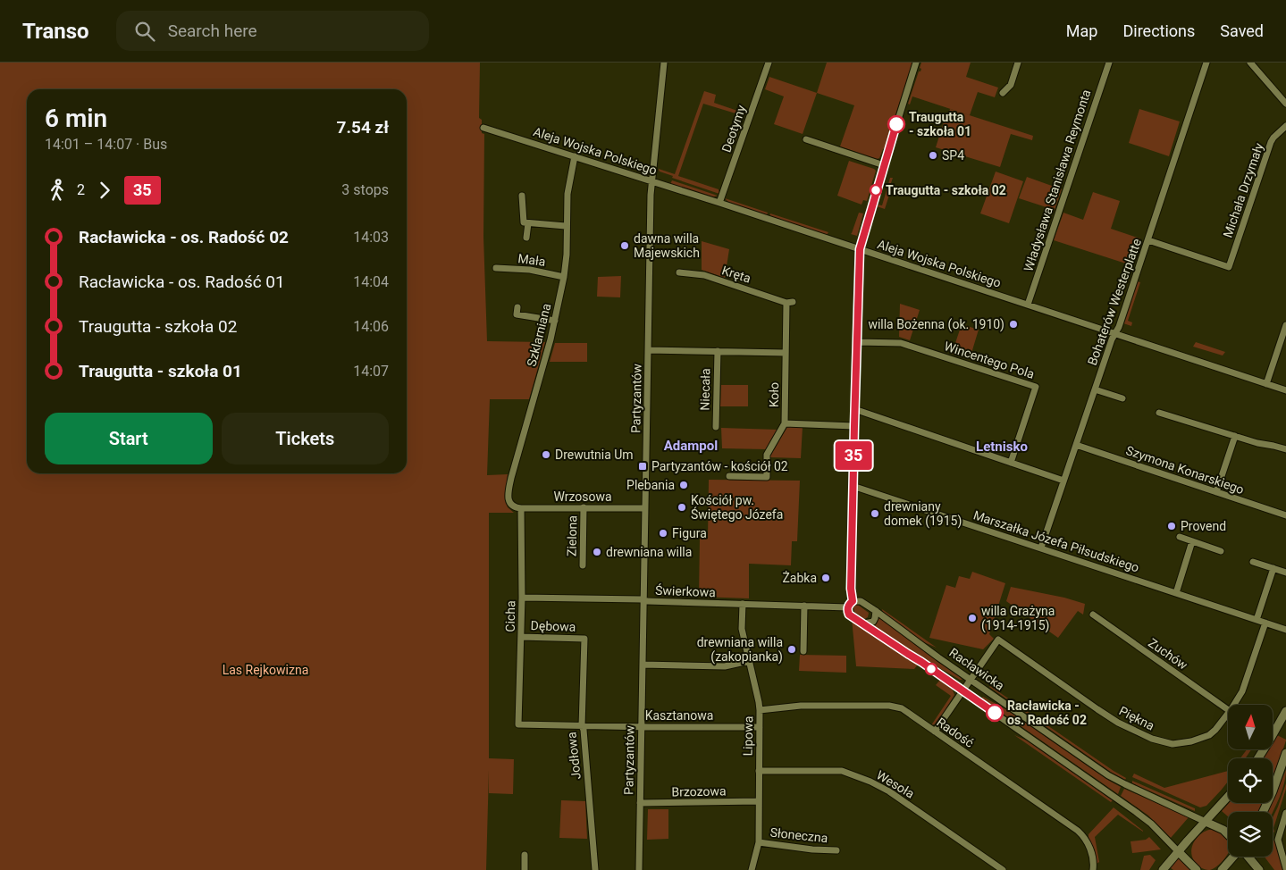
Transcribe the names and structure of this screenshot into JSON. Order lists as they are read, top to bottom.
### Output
{
  "streets": {
    "street": [
      "Deotymy",
      "Aleja Wojska Polskiego",
      "Władysława Stanisława Reymonta",
      "Michała Drzymały",
      "Mała",
      "Kręta",
      "Bohaterów Westerplatte",
      "Szklarniana",
      "Wincentego Pola",
      "Niecała",
      "Koło",
      "Partyzantów",
      "Szymona Konarskiego",
      "Wrzosowa",
      "Zielona",
      "Marszałka Józefa Piłsudskiego",
      "Świerkowa",
      "Cicha",
      "Dębowa",
      "Zuchów",
      "Racławicka",
      "Kasztanowa",
      "Piękna",
      "Radość",
      "Lipowa",
      "Jodłowa",
      "Wesoła",
      "Brzozowa",
      "Słoneczna"
    ]
  },
  "crossings": [
    ["Deotymy", "Aleja Wojska Polskiego"],
    ["Aleja Wojska Polskiego", "Władysława Stanisława Reymonta"],
    ["Aleja Wojska Polskiego", "Bohaterów Westerplatte"],
    ["Aleja Wojska Polskiego", "Szklarniana"],
    ["Aleja Wojska Polskiego", "Partyzantów"],
    ["Michała Drzymały", "Bohaterów Westerplatte"],
    ["Mała", "Szklarniana"],
    ["Kręta", "Koło"],
    ["Bohaterów Westerplatte", "Szymona Konarskiego"],
    ["Bohaterów Westerplatte", "Marszałka Józefa Piłsudskiego"],
    ["Szklarniana", "Wrzosowa"],
    ["Szklarniana", "Cicha"],
    ["Partyzantów", "Wrzosowa"],
    ["Partyzantów", "Świerkowa"],
    ["Partyzantów", "Kasztanowa"],
    ["Partyzantów", "Brzozowa"],
    ["Wrzosowa", "Zielona"],
    ["Wrzosowa", "Cicha"],
    ["Marszałka Józefa Piłsudskiego", "Piękna"],
    ["Świerkowa", "Cicha"],
    ["Świerkowa", "Racławicka"],
    ["Świerkowa", "Lipowa"],
    ["Cicha", "Dębowa"],
    ["Cicha", "Kasztanowa"],
    ["Dębowa", "Jodłowa"],
    ["Racławicka", "Piękna"],
    ["Kasztanowa", "Lipowa"],
    ["Kasztanowa", "Jodłowa"],
    ["Radość", "Lipowa"],
    ["Lipowa", "Wesoła"],
    ["Lipowa", "Brzozowa"],
    ["Lipowa", "Słoneczna"]
  ],
  "districts": ["Adampol", "Letnisko"],
  "parks": ["Las Rejkowizna"],
  "places": {
    "other": [
      "Traugutta - szkoła 01",
      "SP4",
      "Traugutta - szkoła 02",
      "dawna willa Majewskich",
      "willa Bożenna (ok. 1910)",
      "Drewutnia Um",
      "Plebania",
      "Kościół pw. Świętego Józefa",
      "drewniany domek (1915)",
      "Provend",
      "Figura",
      "drewniana willa",
      "Żabka",
      "willa Grażyna (1914-1915)",
      "drewniana willa (zakopianka)",
      "Racławicka - os. Radość 02"
    ],
    "transit": ["Partyzantów - kościół 02"]
  },
  "lines": ["bus line 35"],
  "north": "top",
  "page": {
    "header": "Transo",
    "search": "Search here",
    "nav": ["Map", "Directions", "Saved"],
    "on_map": "35",
    "heading": ["6 min", "14:01 – 14:07 · Bus", "7.54 zł"],
    "legs": ["2", "35", "3 stops"],
    "list": [
      {
        "name": "Racławicka - os. Radość 02",
        "value": "14:03"
      },
      {
        "name": "Racławicka - os. Radość 01",
        "value": "14:04"
      },
      {
        "name": "Traugutta - szkoła 02",
        "value": "14:06"
      },
      {
        "name": "Traugutta - szkoła 01",
        "value": "14:07"
      }
    ],
    "buttons": ["Start", "Tickets"]
  }
}
